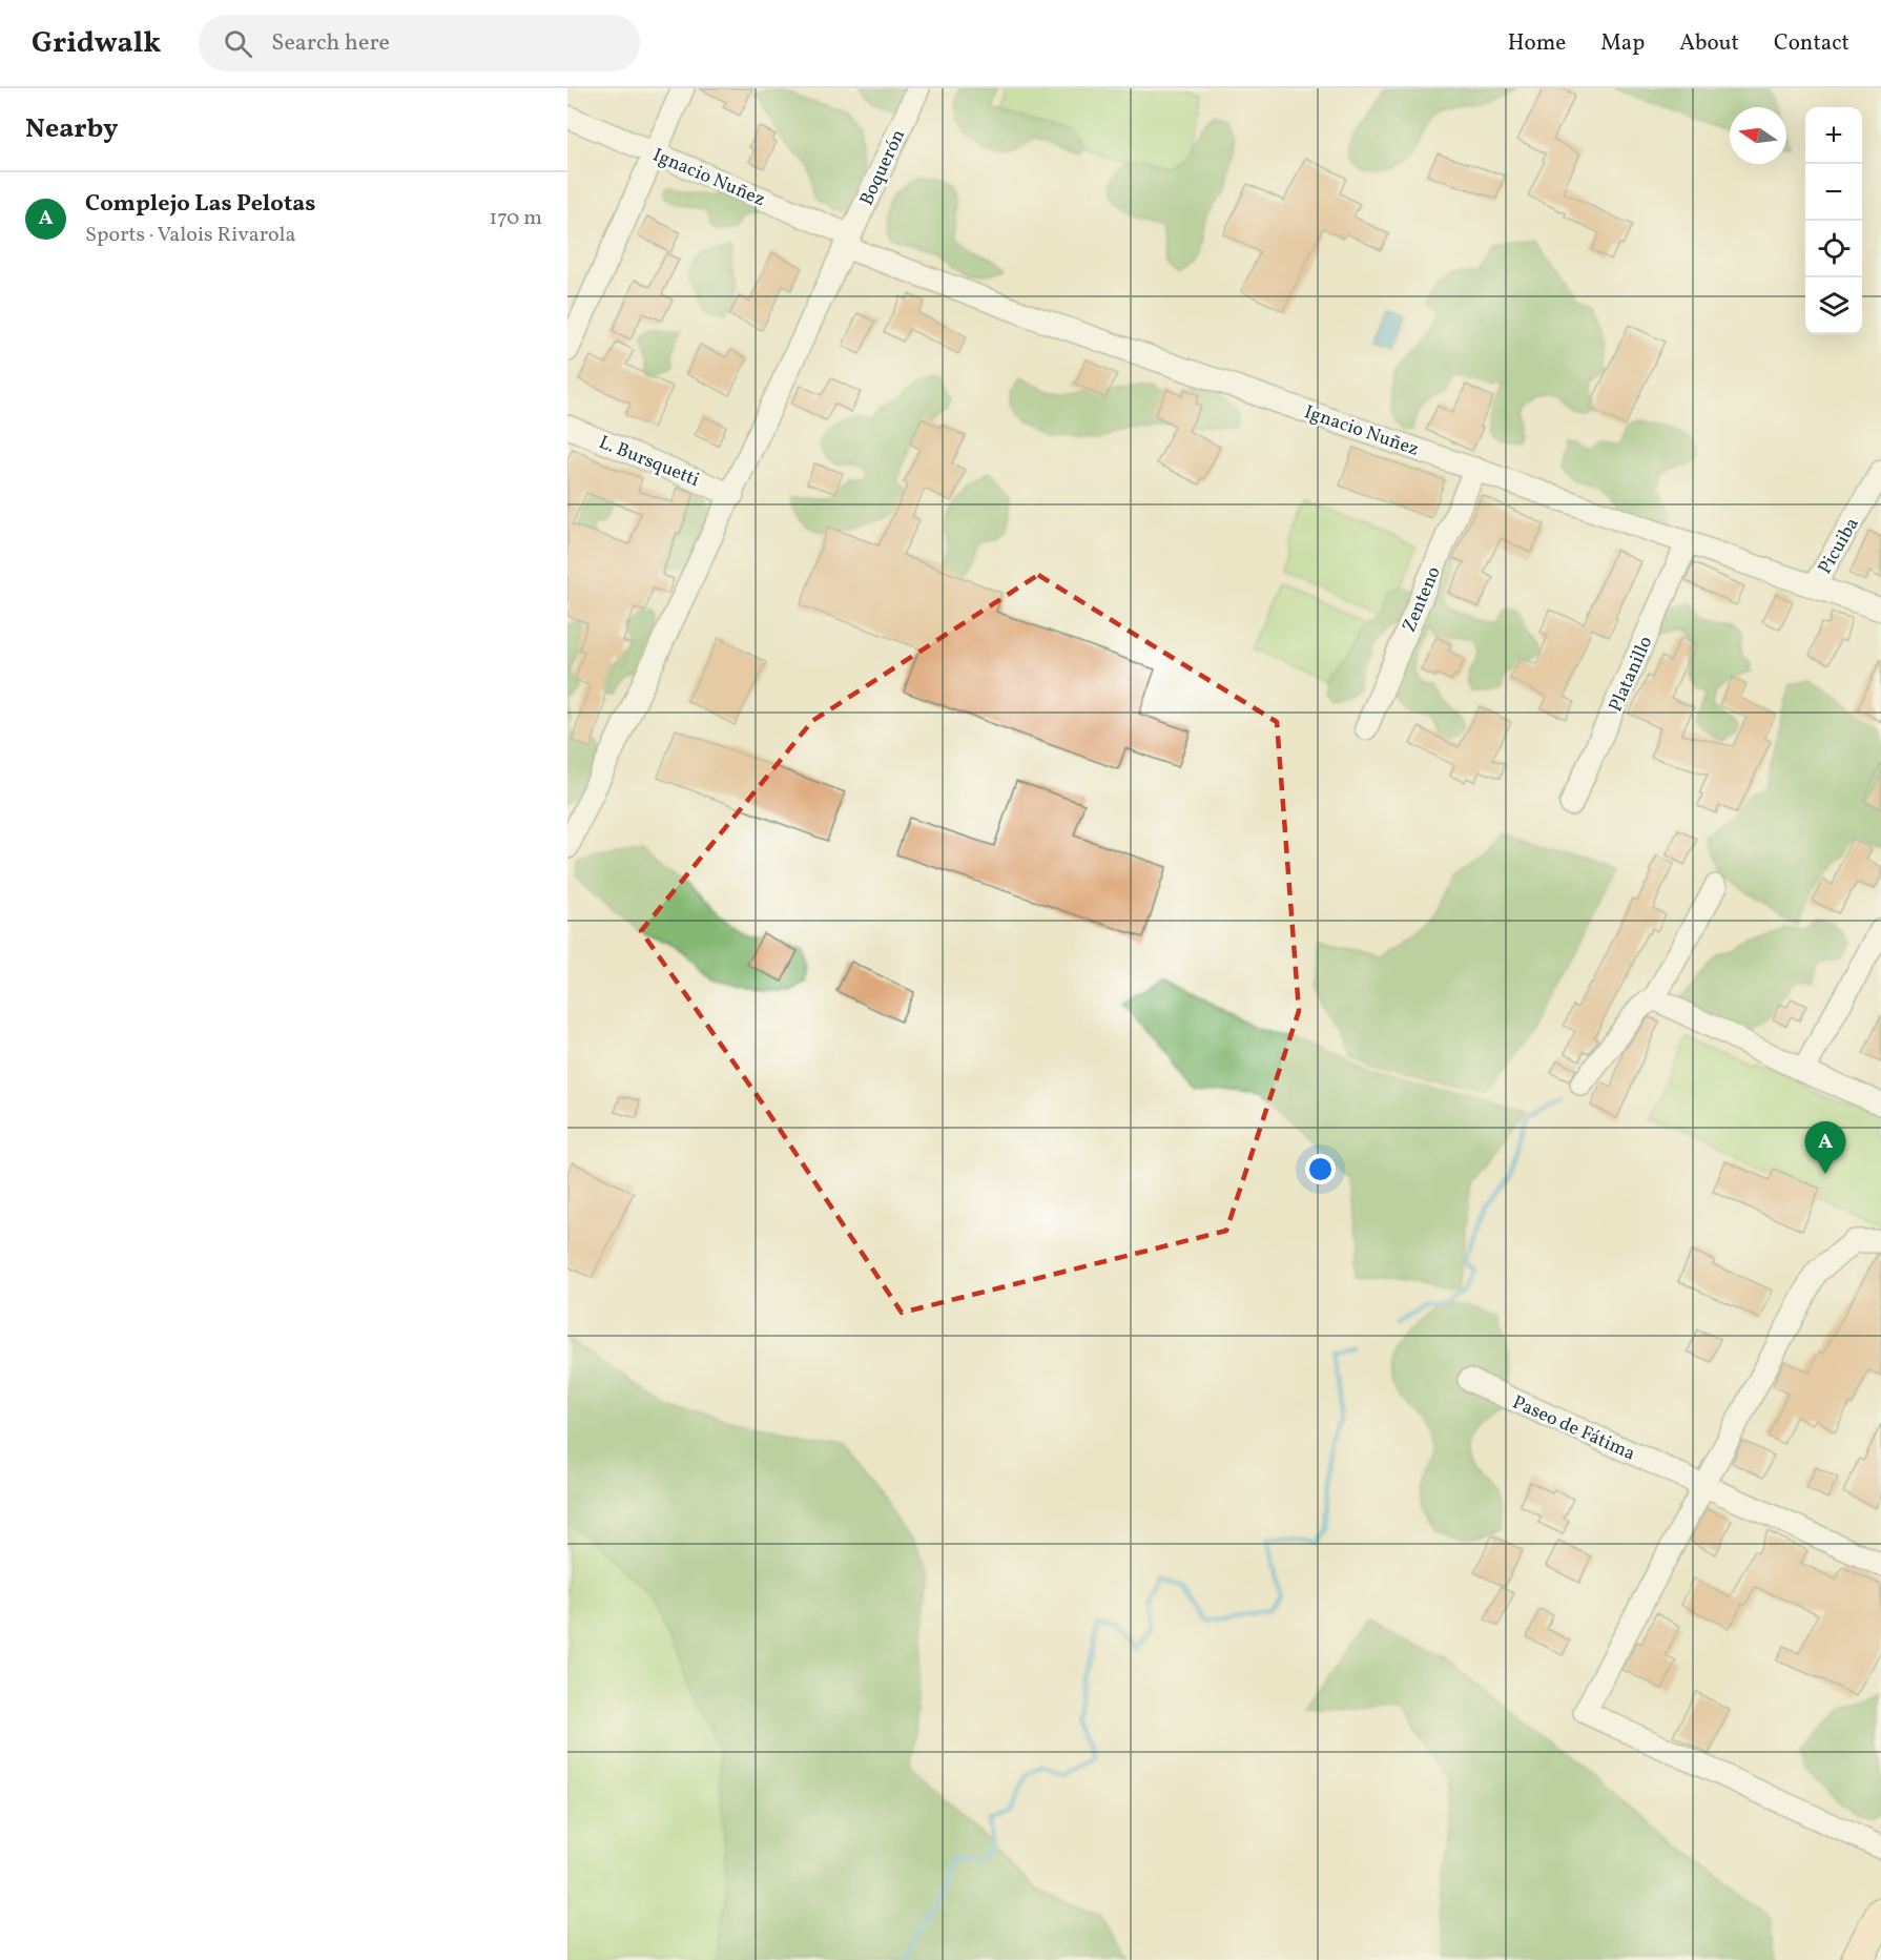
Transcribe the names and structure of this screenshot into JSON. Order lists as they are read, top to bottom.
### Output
{
  "streets": {
    "street": [
      "Boquerón",
      "Ignacio Nuñez",
      "L. Bursquetti",
      "Picuiba",
      "Zenteno",
      "Platanillo",
      "Paseo de Fátima"
    ]
  },
  "crossings": [
    ["Boquerón", "Ignacio Nuñez"],
    ["Boquerón", "L. Bursquetti"],
    ["Ignacio Nuñez", "Picuiba"],
    ["Ignacio Nuñez", "Zenteno"],
    ["Ignacio Nuñez", "Platanillo"]
  ],
  "north": "left",
  "page": {
    "header": "Gridwalk",
    "search": "Search here",
    "nav": [
      "Home",
      "Map",
      "About",
      "Contact"
    ],
    "heading": "Nearby",
    "map_buttons": ["+", "−"],
    "list": [
      {
        "mark": "A",
        "name": "Complejo Las Pelotas",
        "note": "Sports · Valois Rivarola",
        "value": "170 m"
      }
    ],
    "pins": "A"
  }
}
